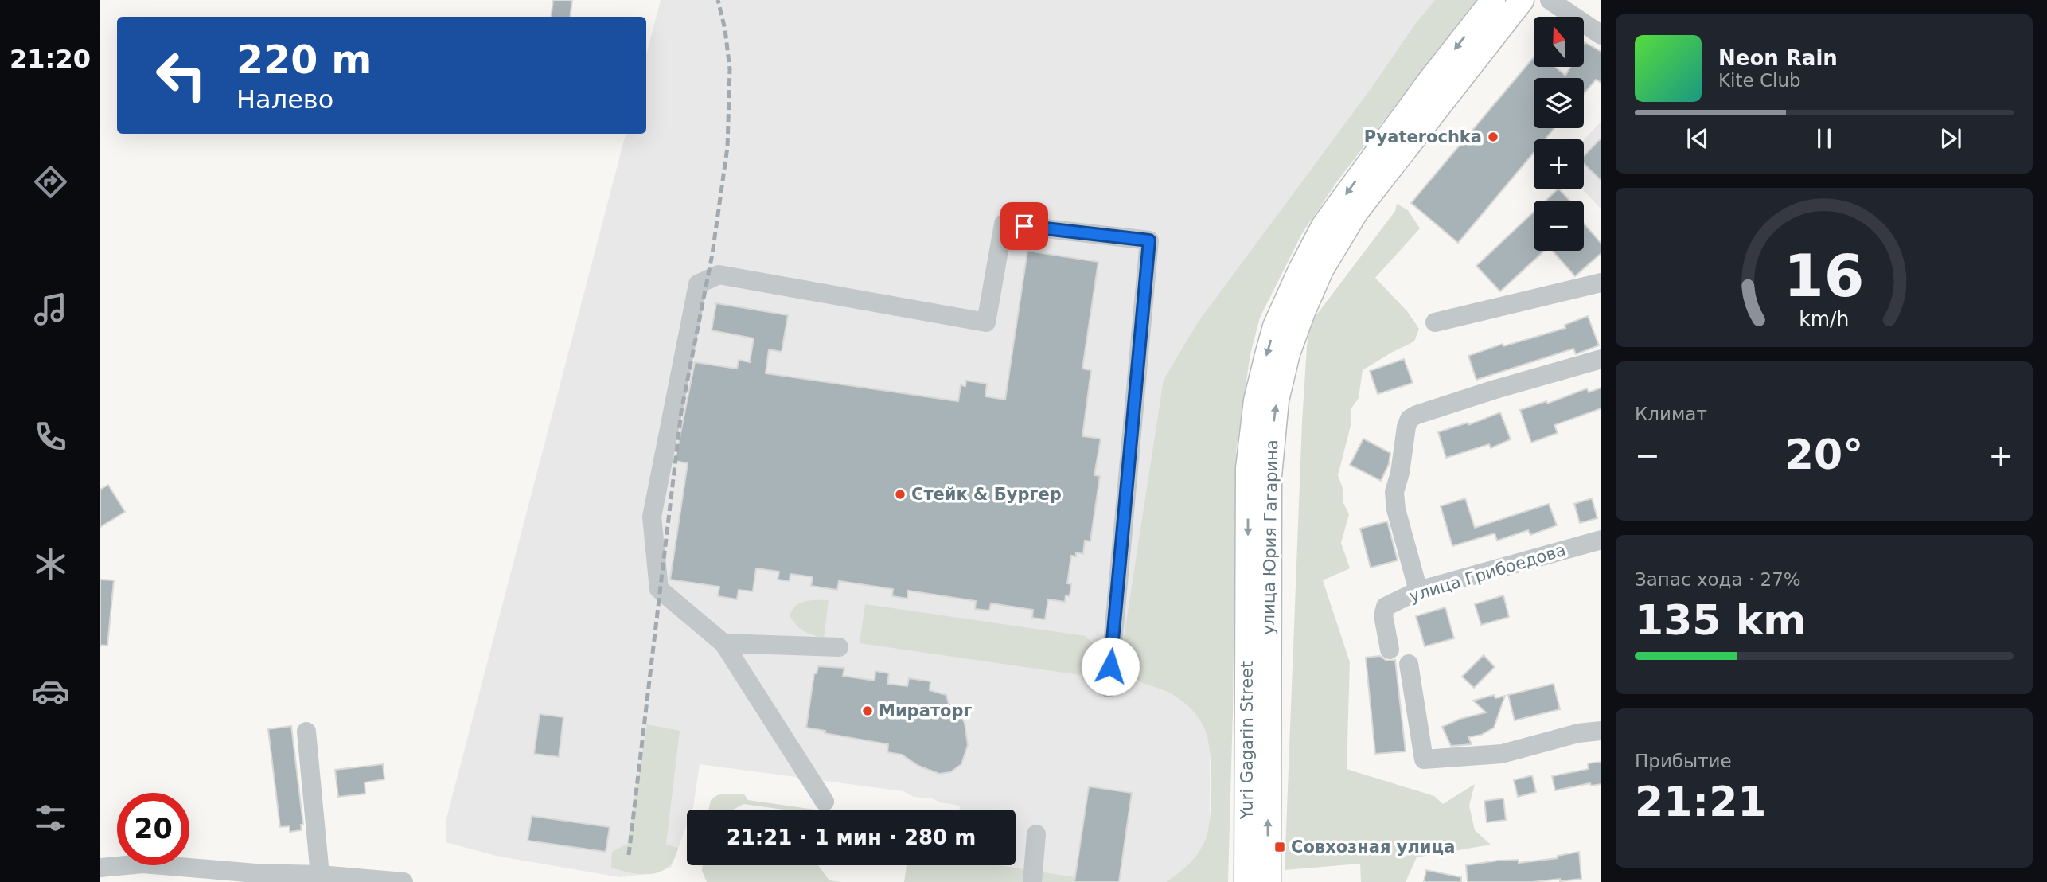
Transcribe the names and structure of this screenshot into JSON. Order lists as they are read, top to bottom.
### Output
{
  "streets": {
    "main road": ["улица Юрия Гагарина", "Yuri Gagarin Street"],
    "street": ["улица Грибоедова"]
  },
  "one_way": ["улица Юрия Гагарина", "Yuri Gagarin Street"],
  "places": {
    "other": ["Pyaterochka", "Стейк & Бургер", "Мираторг"],
    "transit": ["Совхозная улица"]
  },
  "north": "top",
  "page": {
    "tabs": "21:20",
    "map_buttons": ["+", "−"],
    "turn": ["220 m", "Налево"],
    "song": ["Neon Rain", "Kite Club"],
    "tile": [
      "Климат",
      ["Запас хода · 27%", "135 km"],
      ["Прибытие", "21:21"]
    ],
    "heat": ["−", "20°", "+"],
    "limit": "20",
    "trip": "21:21 · 1 мин · 280 m",
    "gauge": ["16", "km/h"]
  }
}
